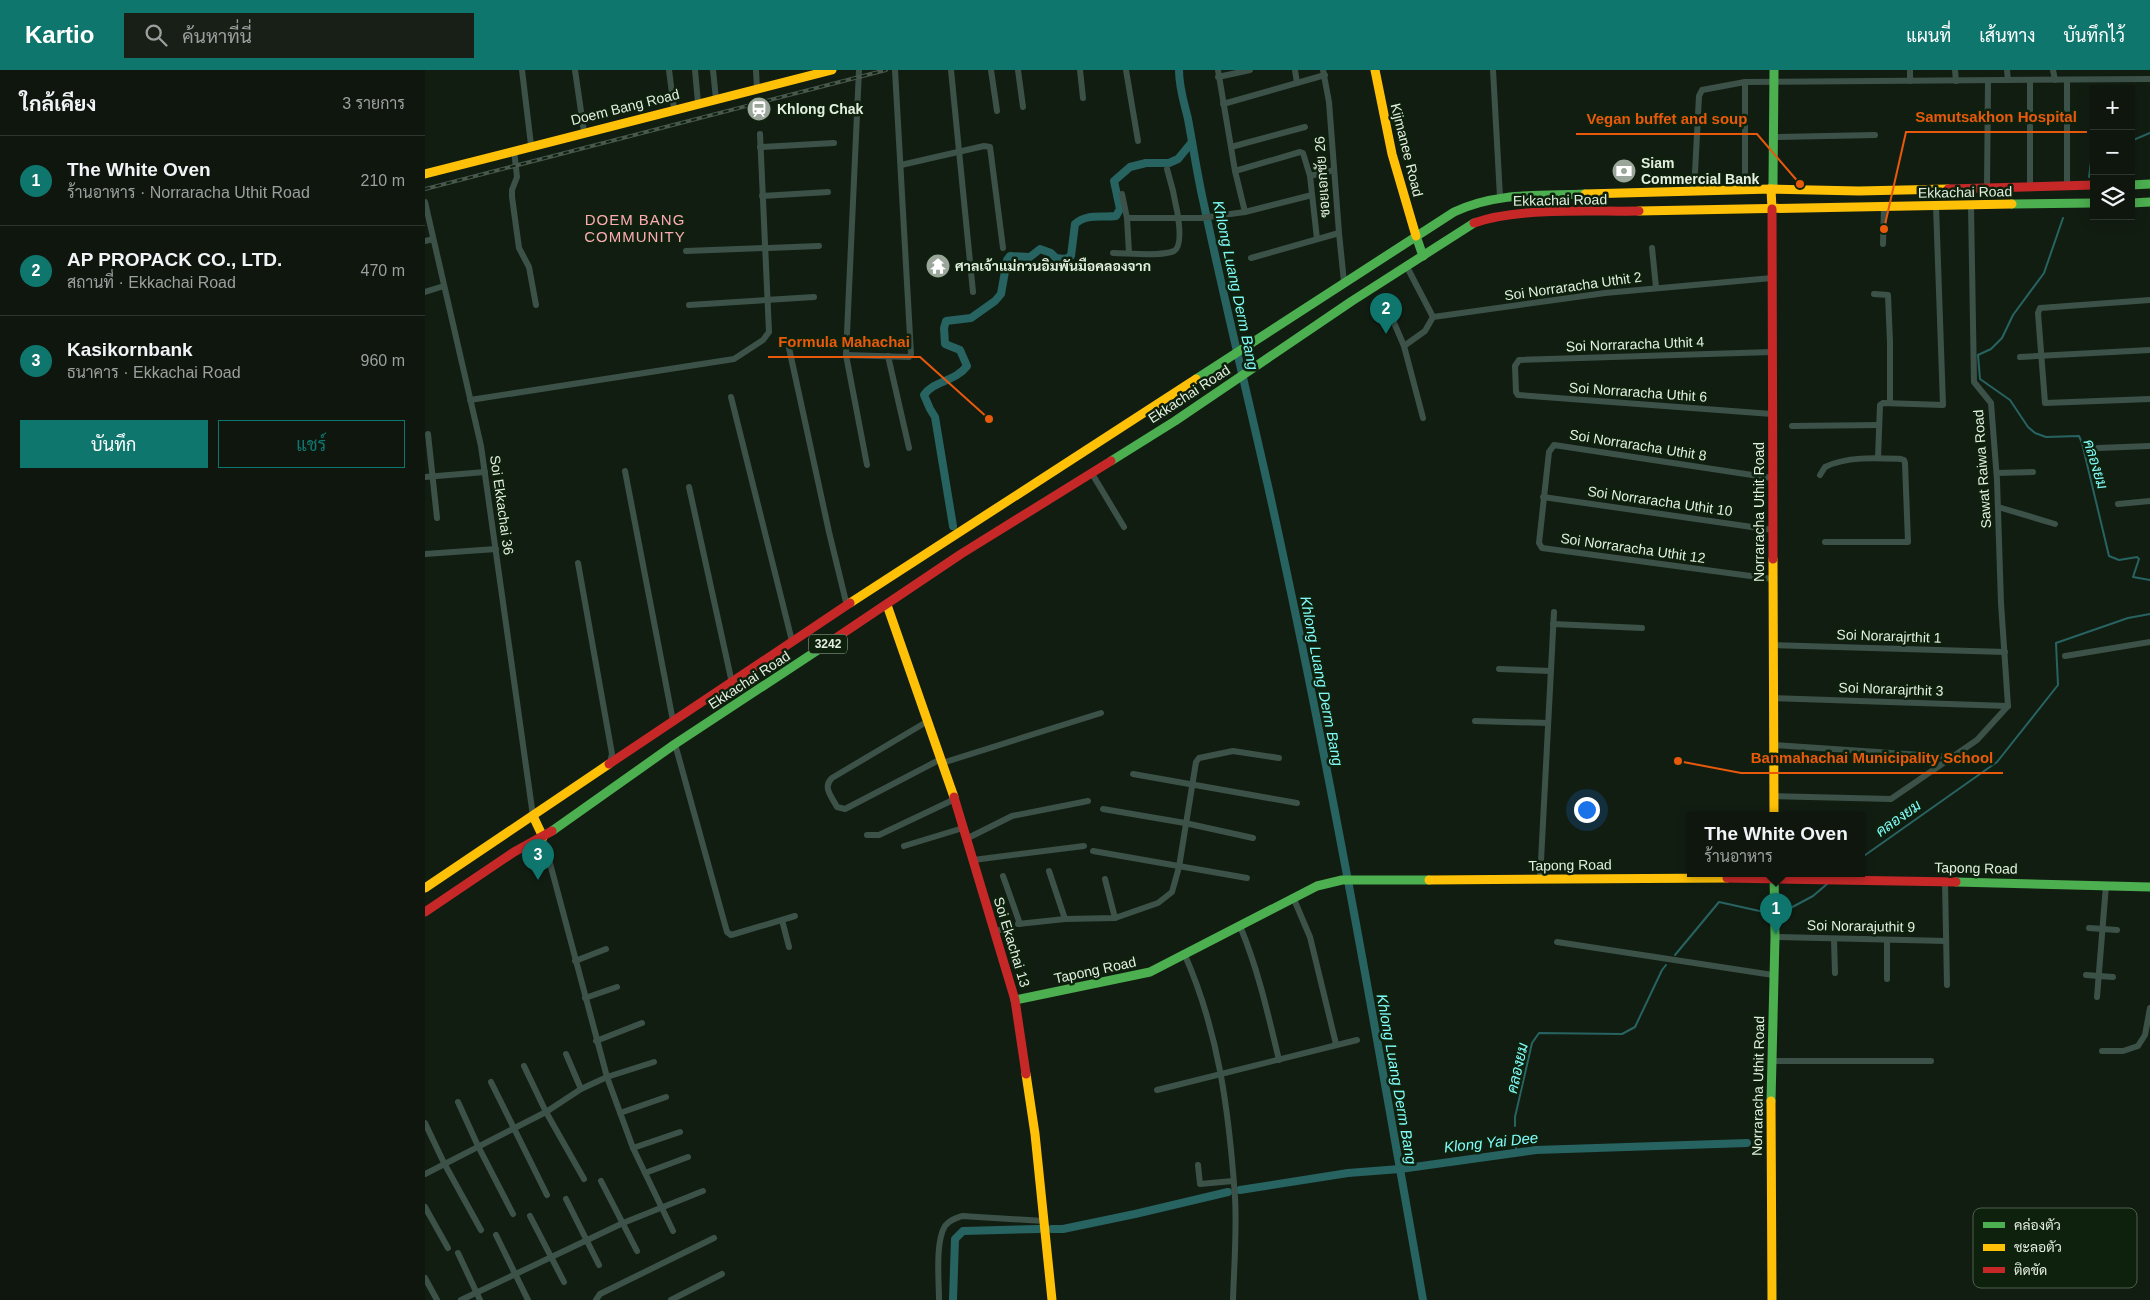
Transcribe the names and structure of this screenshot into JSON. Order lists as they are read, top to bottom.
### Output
{
  "streets": {
    "main road": [
      "Doem Bang Road",
      "Kijmanee Road",
      "Ekkachai Road",
      "Norraracha Uthit Road",
      "3242",
      "Tapong Road",
      "Soi Ekachai 13"
    ],
    "street": [
      "ซอยเอกชัย 26",
      "Soi Norraracha Uthit 2",
      "Soi Norraracha Uthit 4",
      "Soi Norraracha Uthit 6",
      "Soi Norraracha Uthit 8",
      "Sawat Raiwa Road",
      "Soi Norraracha Uthit 10",
      "Soi Ekkachai 36",
      "Soi Norraracha Uthit 12",
      "Soi Norarajrthit 1",
      "Soi Norarajrthit 3",
      "Soi Norarajuthit 9"
    ]
  },
  "crossings": [
    ["Kijmanee Road", "Ekkachai Road"],
    ["ซอยเอกชัย 26", "Ekkachai Road"],
    ["Ekkachai Road", "Sawat Raiwa Road"],
    ["Ekkachai Road", "Soi Ekkachai 36"],
    ["Ekkachai Road", "Norraracha Uthit Road"],
    ["Ekkachai Road", "Soi Ekachai 13"],
    ["Soi Norraracha Uthit 2", "Norraracha Uthit Road"],
    ["Soi Norraracha Uthit 4", "Soi Norraracha Uthit 6"],
    ["Soi Norraracha Uthit 4", "Norraracha Uthit Road"],
    ["Soi Norraracha Uthit 6", "Norraracha Uthit Road"],
    ["Soi Norraracha Uthit 8", "Soi Norraracha Uthit 10"],
    ["Soi Norraracha Uthit 8", "Norraracha Uthit Road"],
    ["Soi Norraracha Uthit 8", "Soi Norraracha Uthit 12"],
    ["Sawat Raiwa Road", "Soi Norarajrthit 1"],
    ["Sawat Raiwa Road", "Soi Norarajrthit 3"],
    ["Soi Norraracha Uthit 10", "Norraracha Uthit Road"],
    ["Soi Norraracha Uthit 10", "Soi Norraracha Uthit 12"],
    ["Norraracha Uthit Road", "Soi Norraracha Uthit 12"],
    ["Norraracha Uthit Road", "Soi Norarajrthit 1"],
    ["Norraracha Uthit Road", "Soi Norarajrthit 3"],
    ["Norraracha Uthit Road", "Soi Norarajuthit 9"],
    ["Tapong Road", "Soi Ekachai 13"]
  ],
  "districts": ["DOEM BANG COMMUNITY"],
  "water": ["Khlong Luang Derm Bang", "คลองยม", "Klong Yai Dee"],
  "places": {
    "station": ["Khlong Chak"],
    "bank": ["Siam Commercial Bank"],
    "other": [
      "Vegan buffet and soup",
      "Samutsakhon Hospital",
      "Formula Mahachai",
      "Banmahachai Municipality School"
    ],
    "temple": ["ศาลเจ้าแม่กวนอิมพันมือคลองจาก"]
  },
  "legend": ["คล่องตัว", "ชะลอตัว", "ติดขัด"],
  "page": {
    "header": "Kartio",
    "search": "ค้นหาที่นี่",
    "nav": ["แผนที่", "เส้นทาง", "บันทึกไว้"],
    "heading": ["ใกล้เคียง", "3 รายการ"],
    "map_buttons": ["+", "−"],
    "list": [
      {
        "mark": "1",
        "name": "The White Oven",
        "note": "ร้านอาหาร · Norraracha Uthit Road",
        "value": "210 m"
      },
      {
        "mark": "2",
        "name": "AP PROPACK CO., LTD.",
        "note": "สถานที่ · Ekkachai Road",
        "value": "470 m"
      },
      {
        "mark": "3",
        "name": "Kasikornbank",
        "note": "ธนาคาร · Ekkachai Road",
        "value": "960 m"
      }
    ],
    "pins": ["2", "3", "1"],
    "buttons": ["บันทึก", "แชร์"],
    "popup": ["The White Oven", "ร้านอาหาร"]
  }
}
